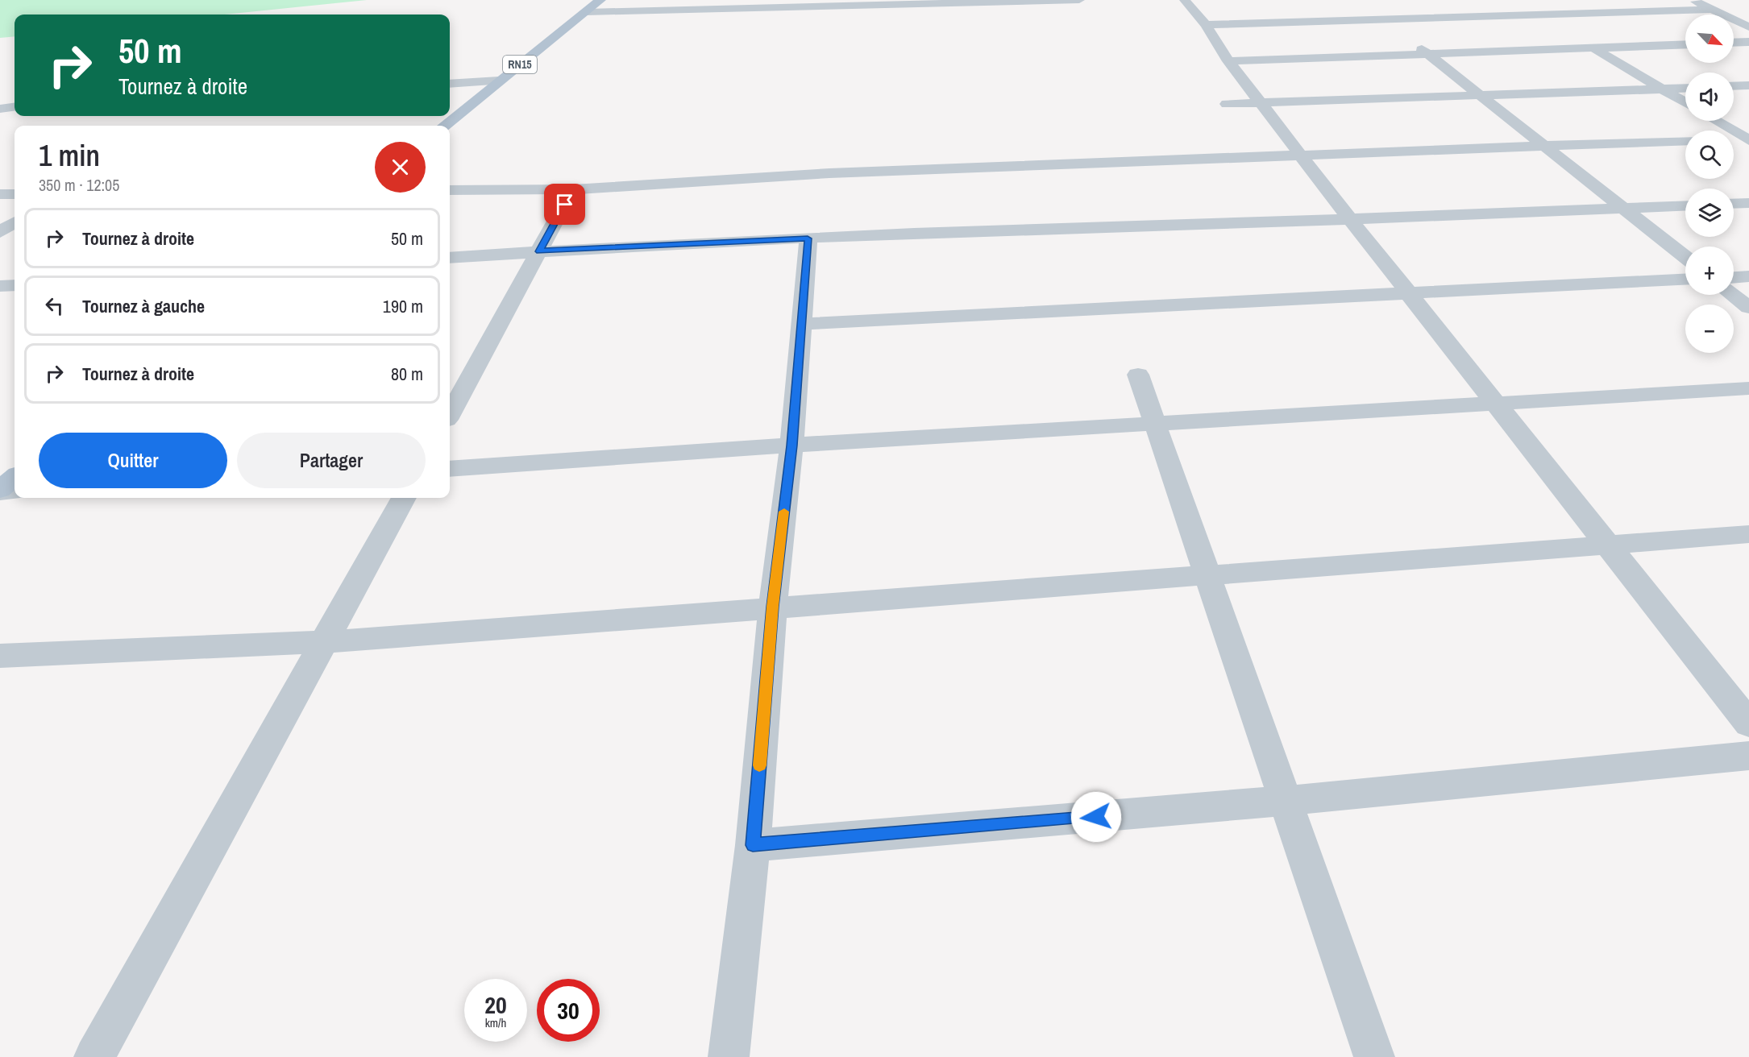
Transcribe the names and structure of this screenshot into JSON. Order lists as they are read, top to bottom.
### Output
{
  "streets": {
    "main road": ["RN15"]
  },
  "north": "bottom right",
  "page": {
    "map_buttons": ["+", "−"],
    "turn": ["50 m", "Tournez à droite"],
    "heading": ["1 min", "350 m · 12:05"],
    "list": [
      {
        "name": "Tournez à droite",
        "value": "50 m"
      },
      {
        "name": "Tournez à gauche",
        "value": "190 m"
      },
      {
        "name": "Tournez à droite",
        "value": "80 m"
      }
    ],
    "buttons": ["Quitter", "Partager"],
    "speed": "20 km/h",
    "limit": "30"
  }
}
